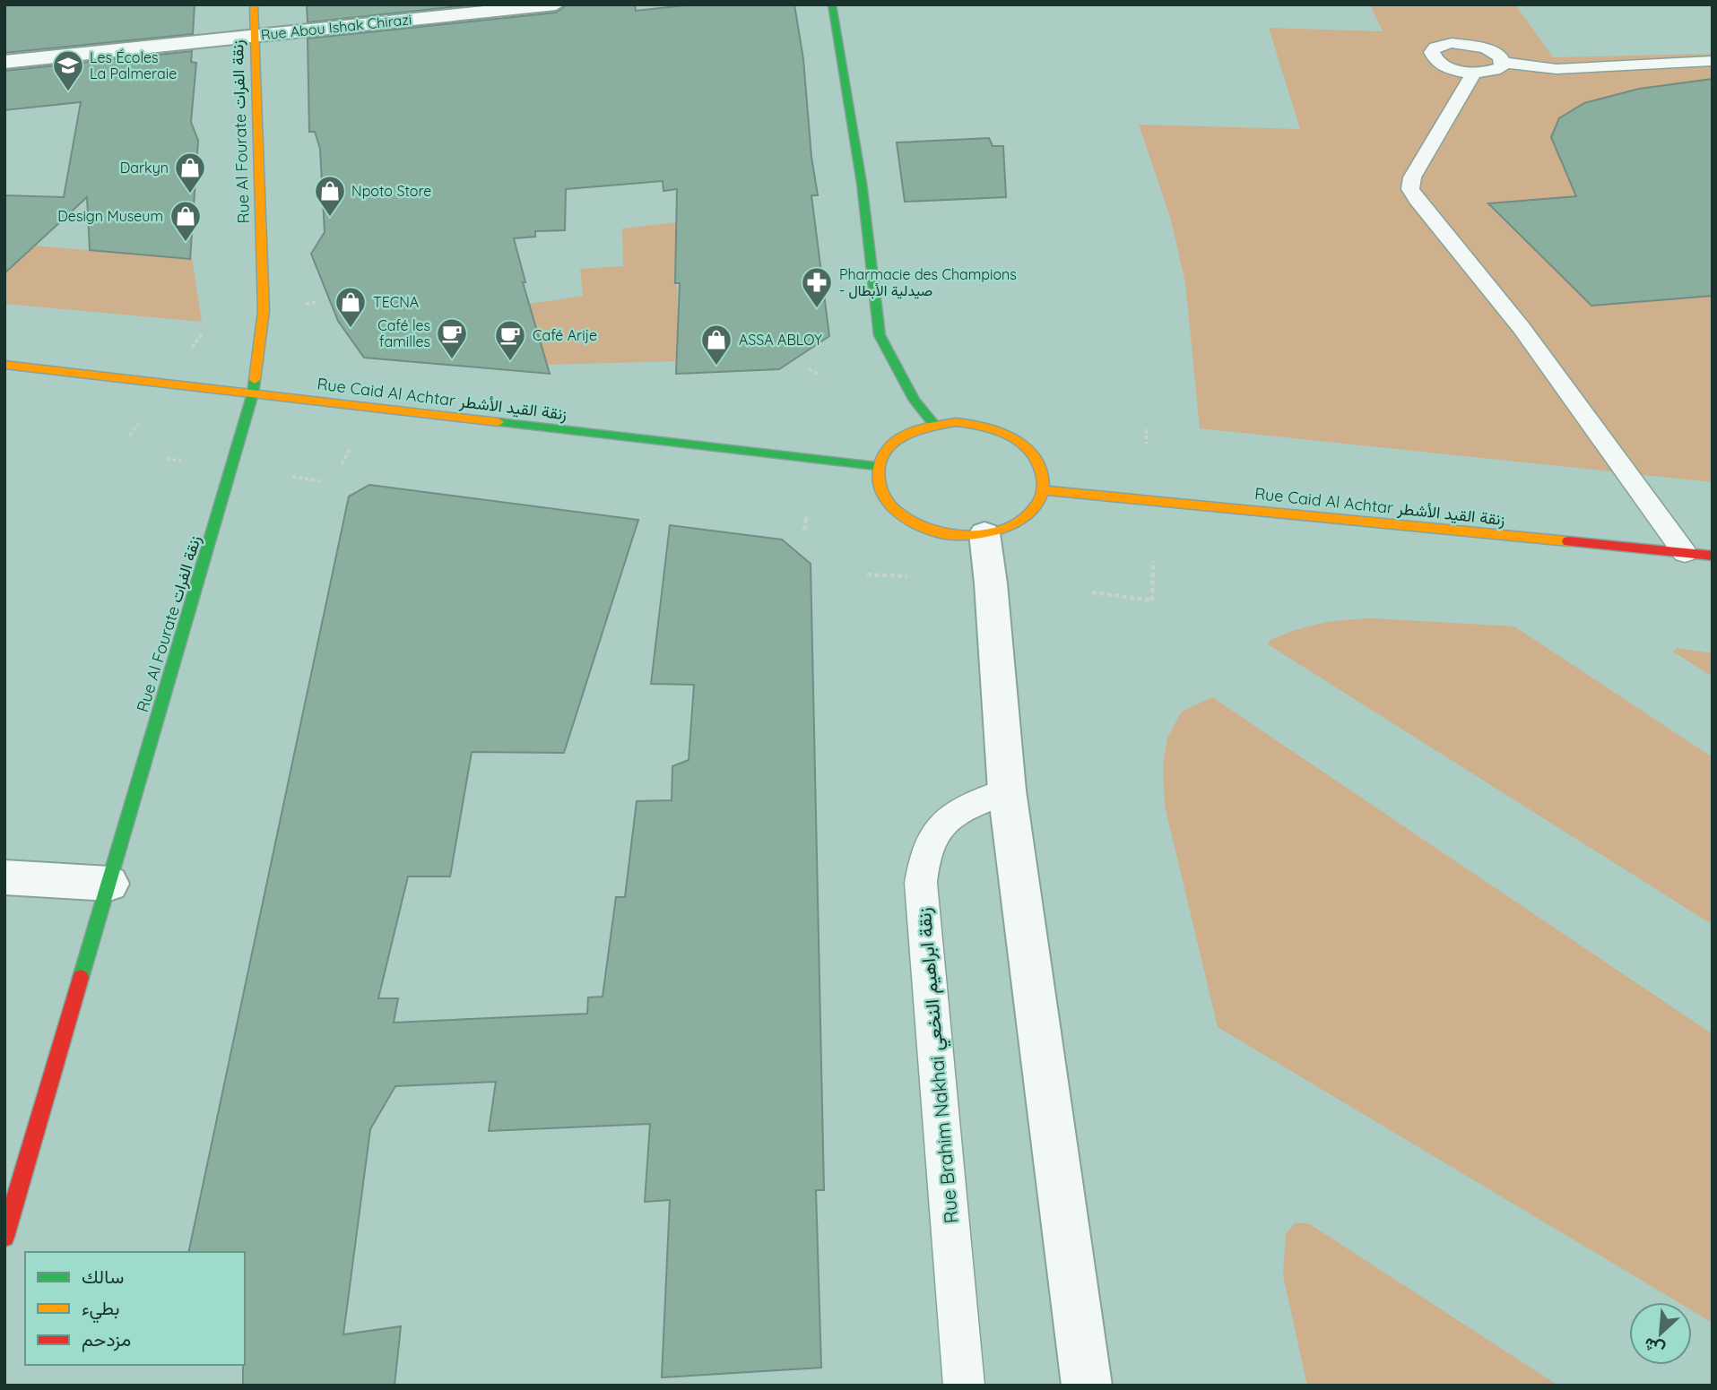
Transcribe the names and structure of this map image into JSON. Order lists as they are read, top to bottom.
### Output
{
  "streets": {
    "street": ["Rue Abou Ishak Chirazi", "Rue Al Fourate زنقة الفرات", "Rue Caid Al Achtar زنقة القيد الأشطر"],
    "lane": ["Rue Brahim Nakhai زنقة ابراهيم النخعي"]
  },
  "crossings": [
    ["Rue Abou Ishak Chirazi", "Rue Al Fourate زنقة الفرات"],
    ["Rue Al Fourate زنقة الفرات", "Rue Caid Al Achtar زنقة القيد الأشطر"]
  ],
  "places": {
    "school or university": ["Les Écoles La Palmeraie"],
    "shop": [
      "Darkyn",
      "Npoto Store",
      "Design Museum",
      "TECNA",
      "ASSA ABLOY"
    ],
    "pharmacy": ["Pharmacie des Champions - صيدلية الأبطال"],
    "cafe": ["Café les familles", "Café Arije"]
  },
  "legend": ["سالك", "بطيء", "مزدحم"],
  "north": "bottom left"
}
